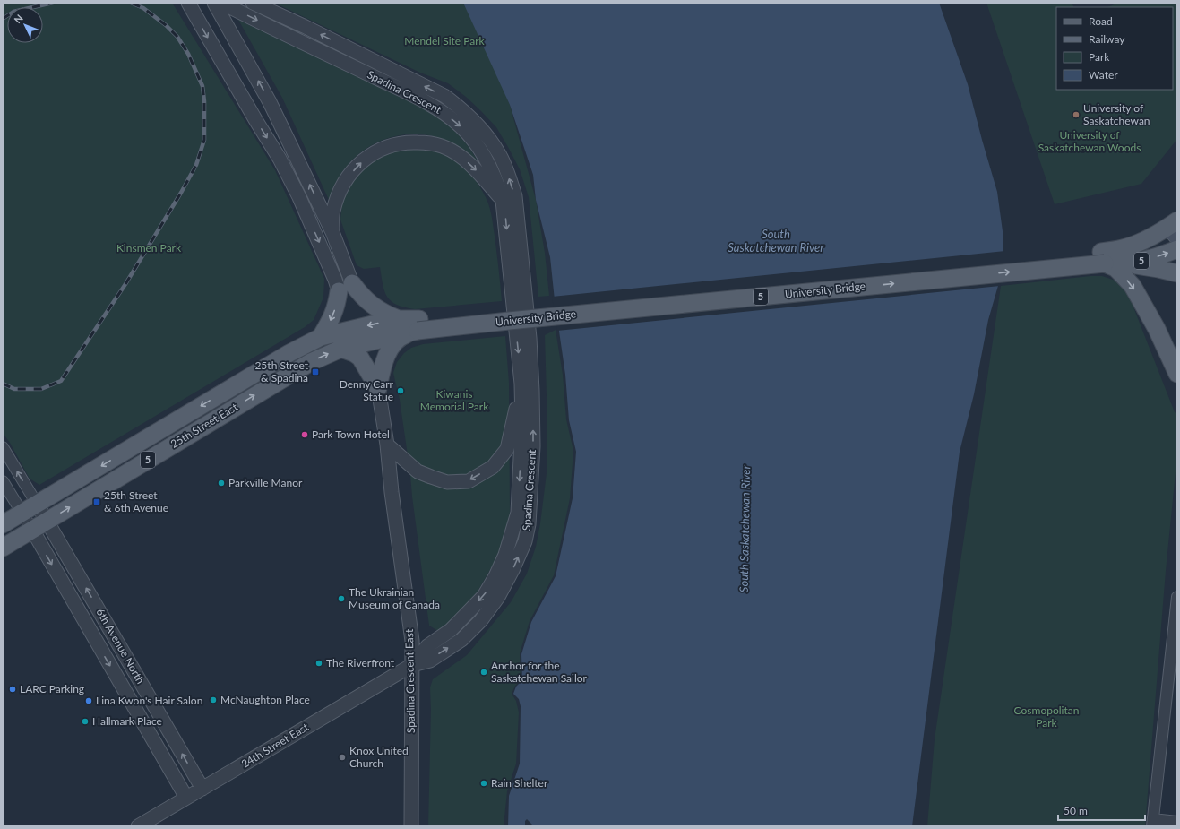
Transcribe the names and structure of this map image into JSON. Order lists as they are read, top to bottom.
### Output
{
  "streets": {
    "main road": ["5", "University Bridge", "25th Street East"],
    "street": [
      "Spadina Crescent",
      "6th Avenue North",
      "Spadina Crescent East",
      "24th Street East"
    ]
  },
  "crossings": [
    ["Spadina Crescent", "Spadina Crescent East"],
    ["Spadina Crescent", "24th Street East"],
    ["5", "University Bridge"],
    ["University Bridge", "25th Street East"],
    ["25th Street East", "6th Avenue North"],
    ["6th Avenue North", "24th Street East"],
    ["Spadina Crescent East", "24th Street East"]
  ],
  "water": ["South Saskatchewan River"],
  "parks": [
    "Mendel Site Park",
    "University of Saskatchewan Woods",
    "Kinsmen Park",
    "Kiwanis Memorial Park",
    "Cosmopolitan Park"
  ],
  "places": {
    "other": [
      "University of Saskatchewan",
      "Denny Carr Statue",
      "Park Town Hotel",
      "Parkville Manor",
      "The Ukrainian Museum of Canada",
      "The Riverfront",
      "Anchor for the Saskatchewan Sailor",
      "LARC Parking",
      "McNaughton Place",
      "Lina Kwon's Hair Salon",
      "Hallmark Place",
      "Knox United Church",
      "Rain Shelter"
    ],
    "transit": ["25th Street & Spadina", "25th Street & 6th Avenue"]
  },
  "legend": [
    "Road",
    "Railway",
    "Park",
    "Water"
  ],
  "scale_bar": "50 m",
  "north": "top left"
}
